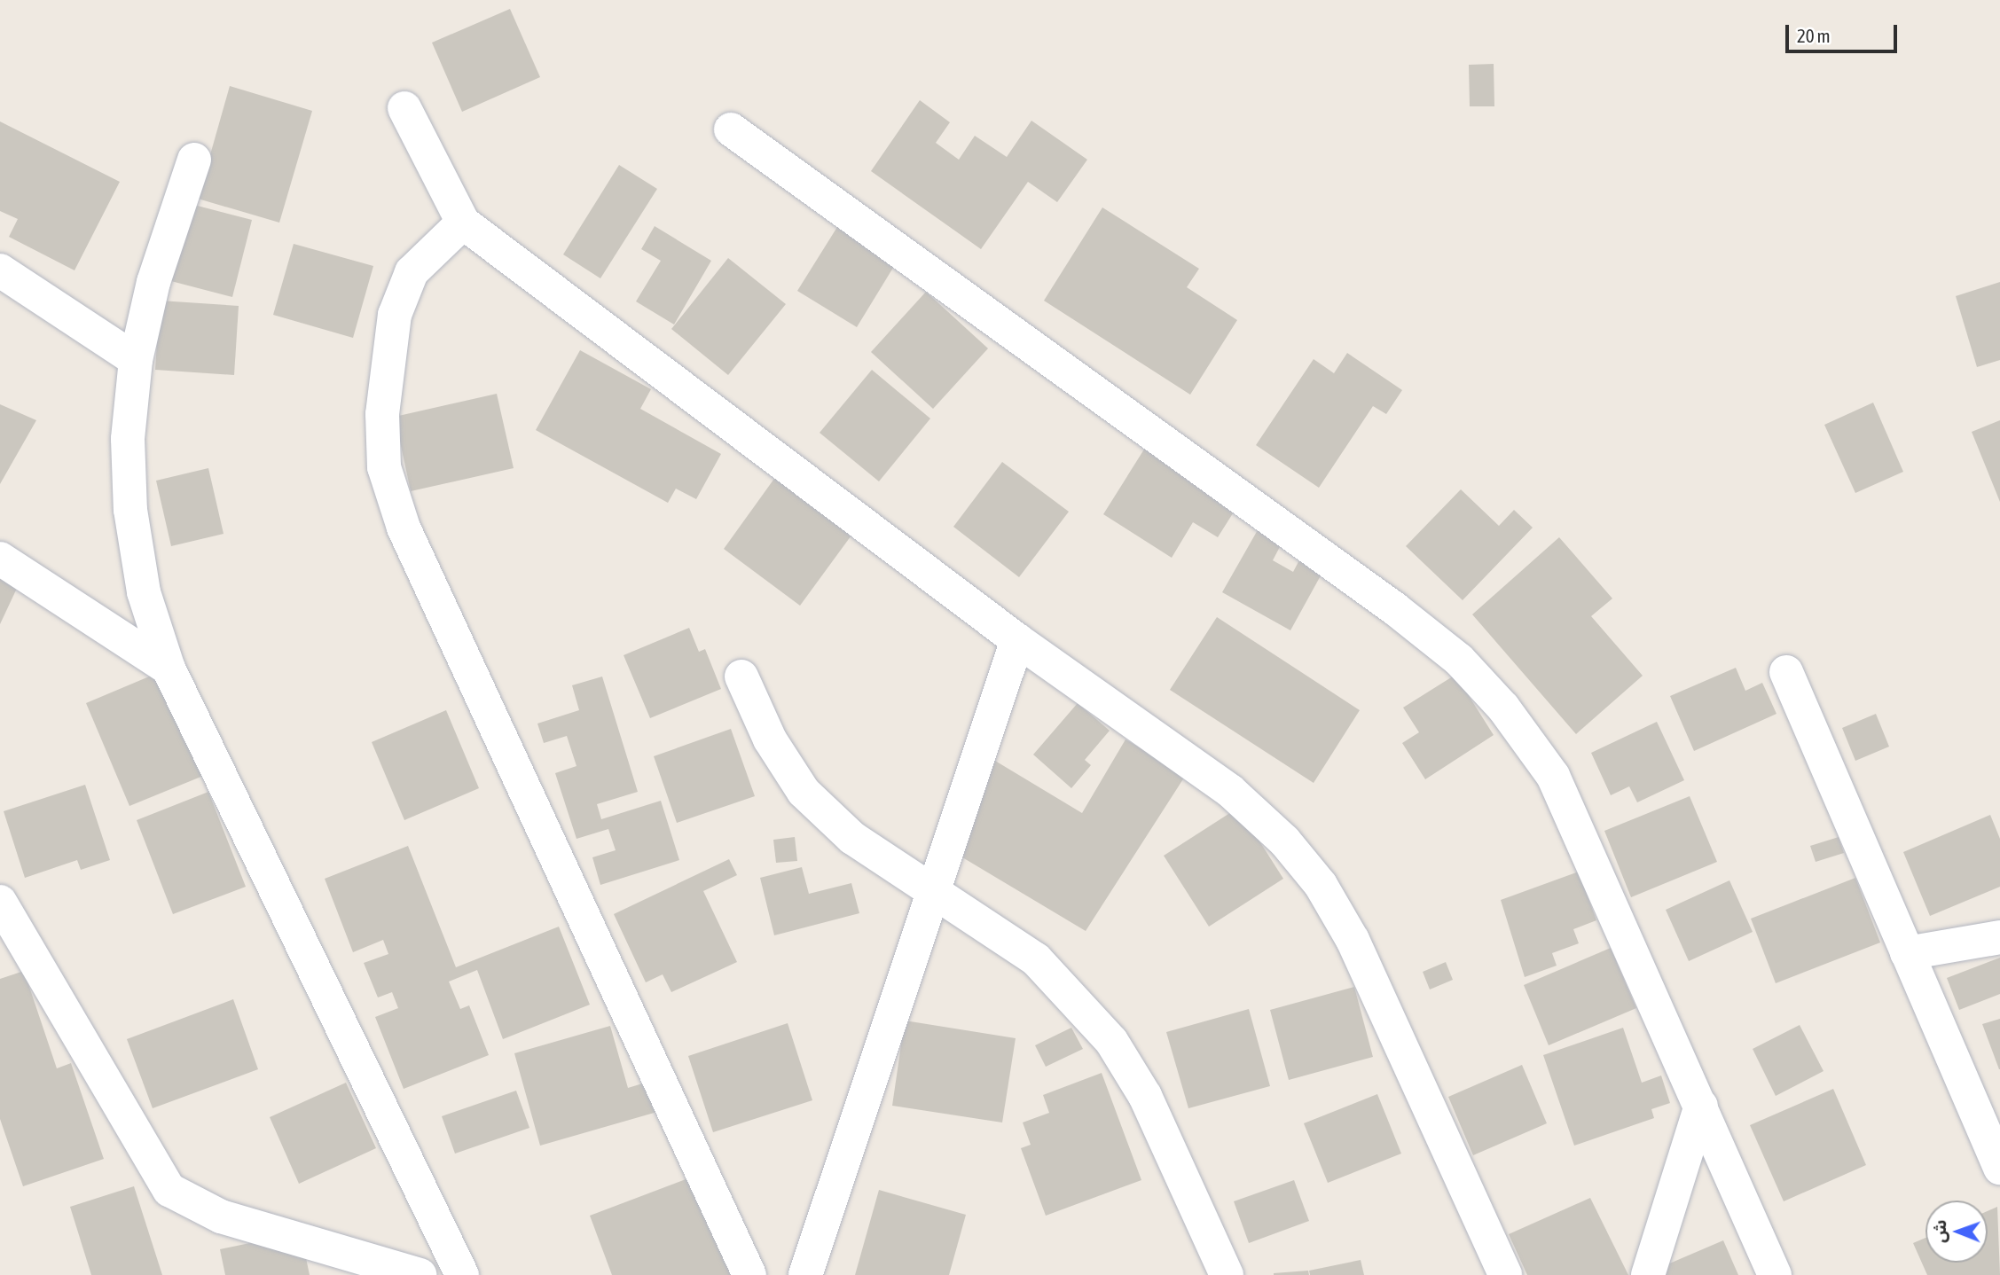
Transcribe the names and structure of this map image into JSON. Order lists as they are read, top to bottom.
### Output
{
  "scale_bar": "20 m",
  "north": "left"
}
